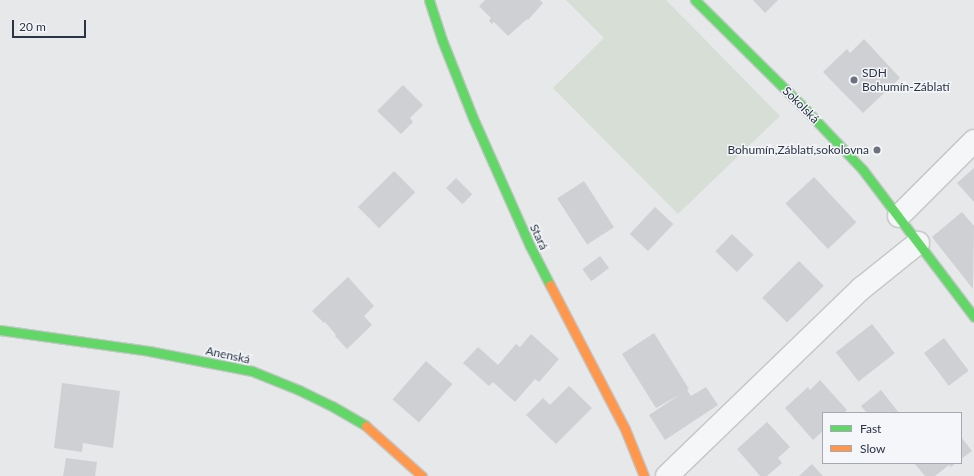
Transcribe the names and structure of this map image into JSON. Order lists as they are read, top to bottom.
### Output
{
  "streets": {
    "street": ["Sokolská", "Stará", "Anenská"]
  },
  "places": ["SDH Bohumín-Záblatí", "Bohumín,Záblatí,sokolovna"],
  "legend": ["Fast", "Slow"],
  "scale_bar": "20 m"
}
